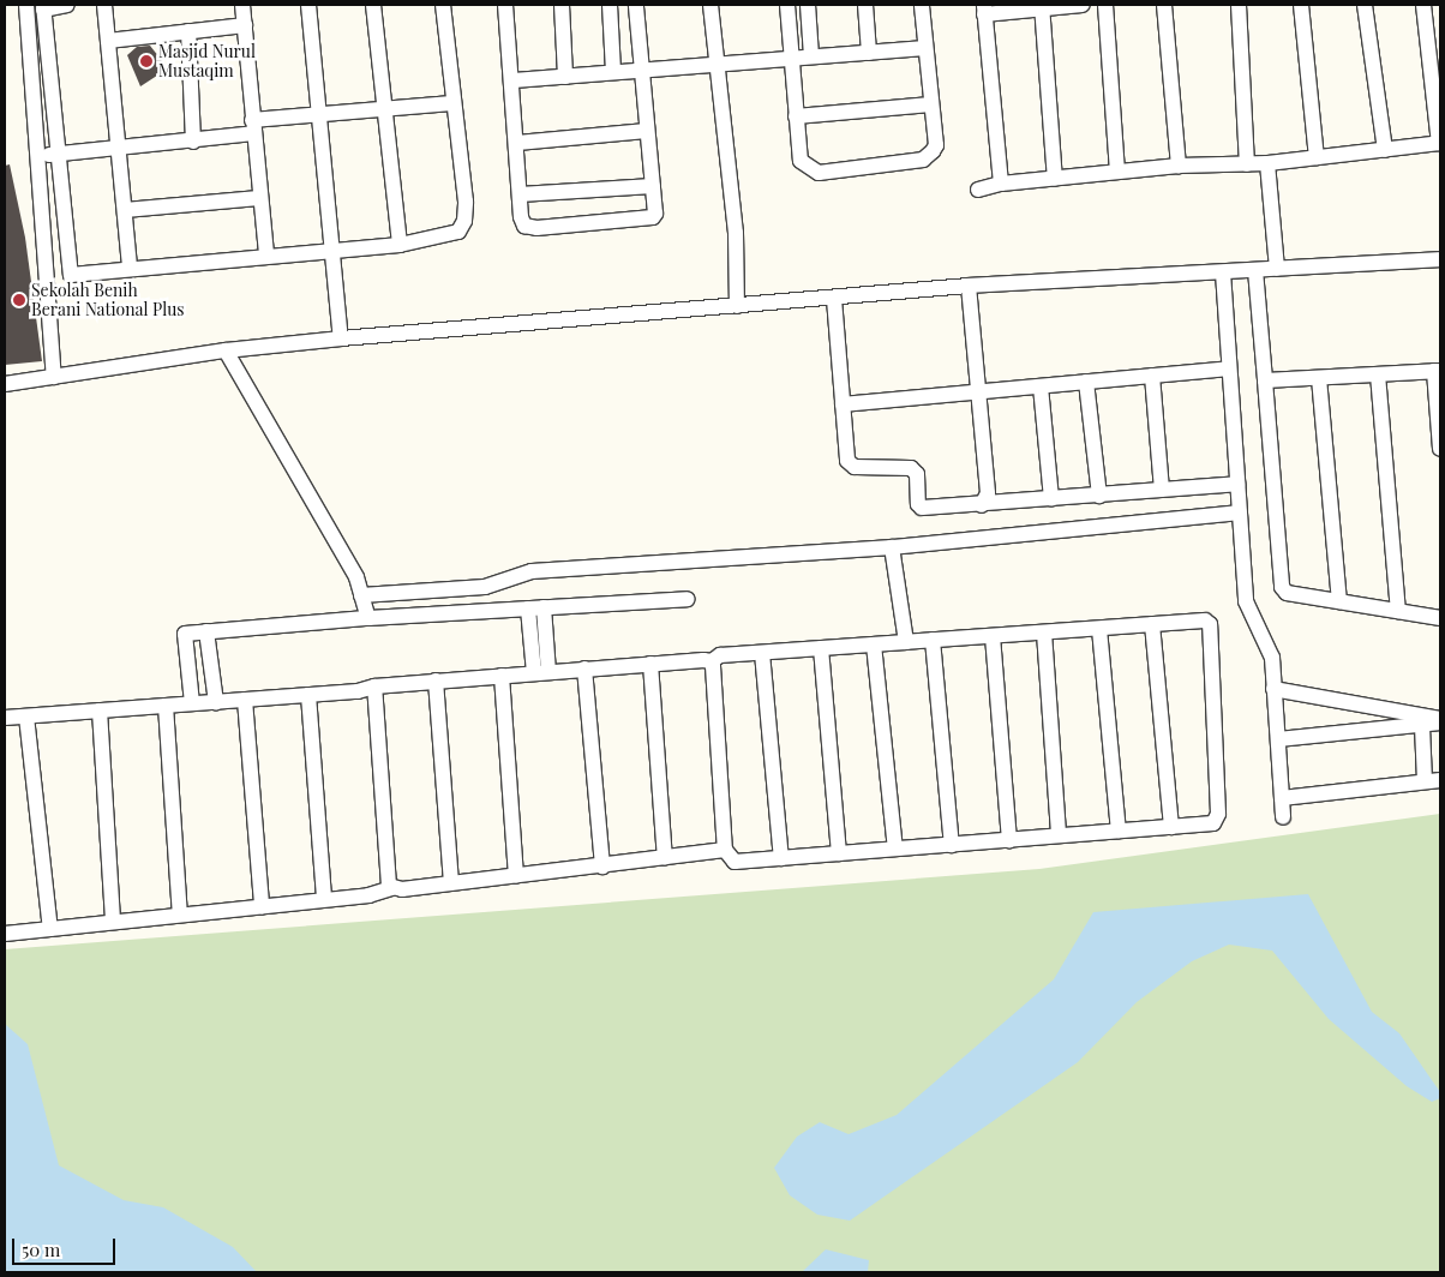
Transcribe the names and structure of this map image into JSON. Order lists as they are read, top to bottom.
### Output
{
  "places": ["Masjid Nurul Mustaqim", "Sekolah Benih Berani National Plus"],
  "scale_bar": "50 m"
}
